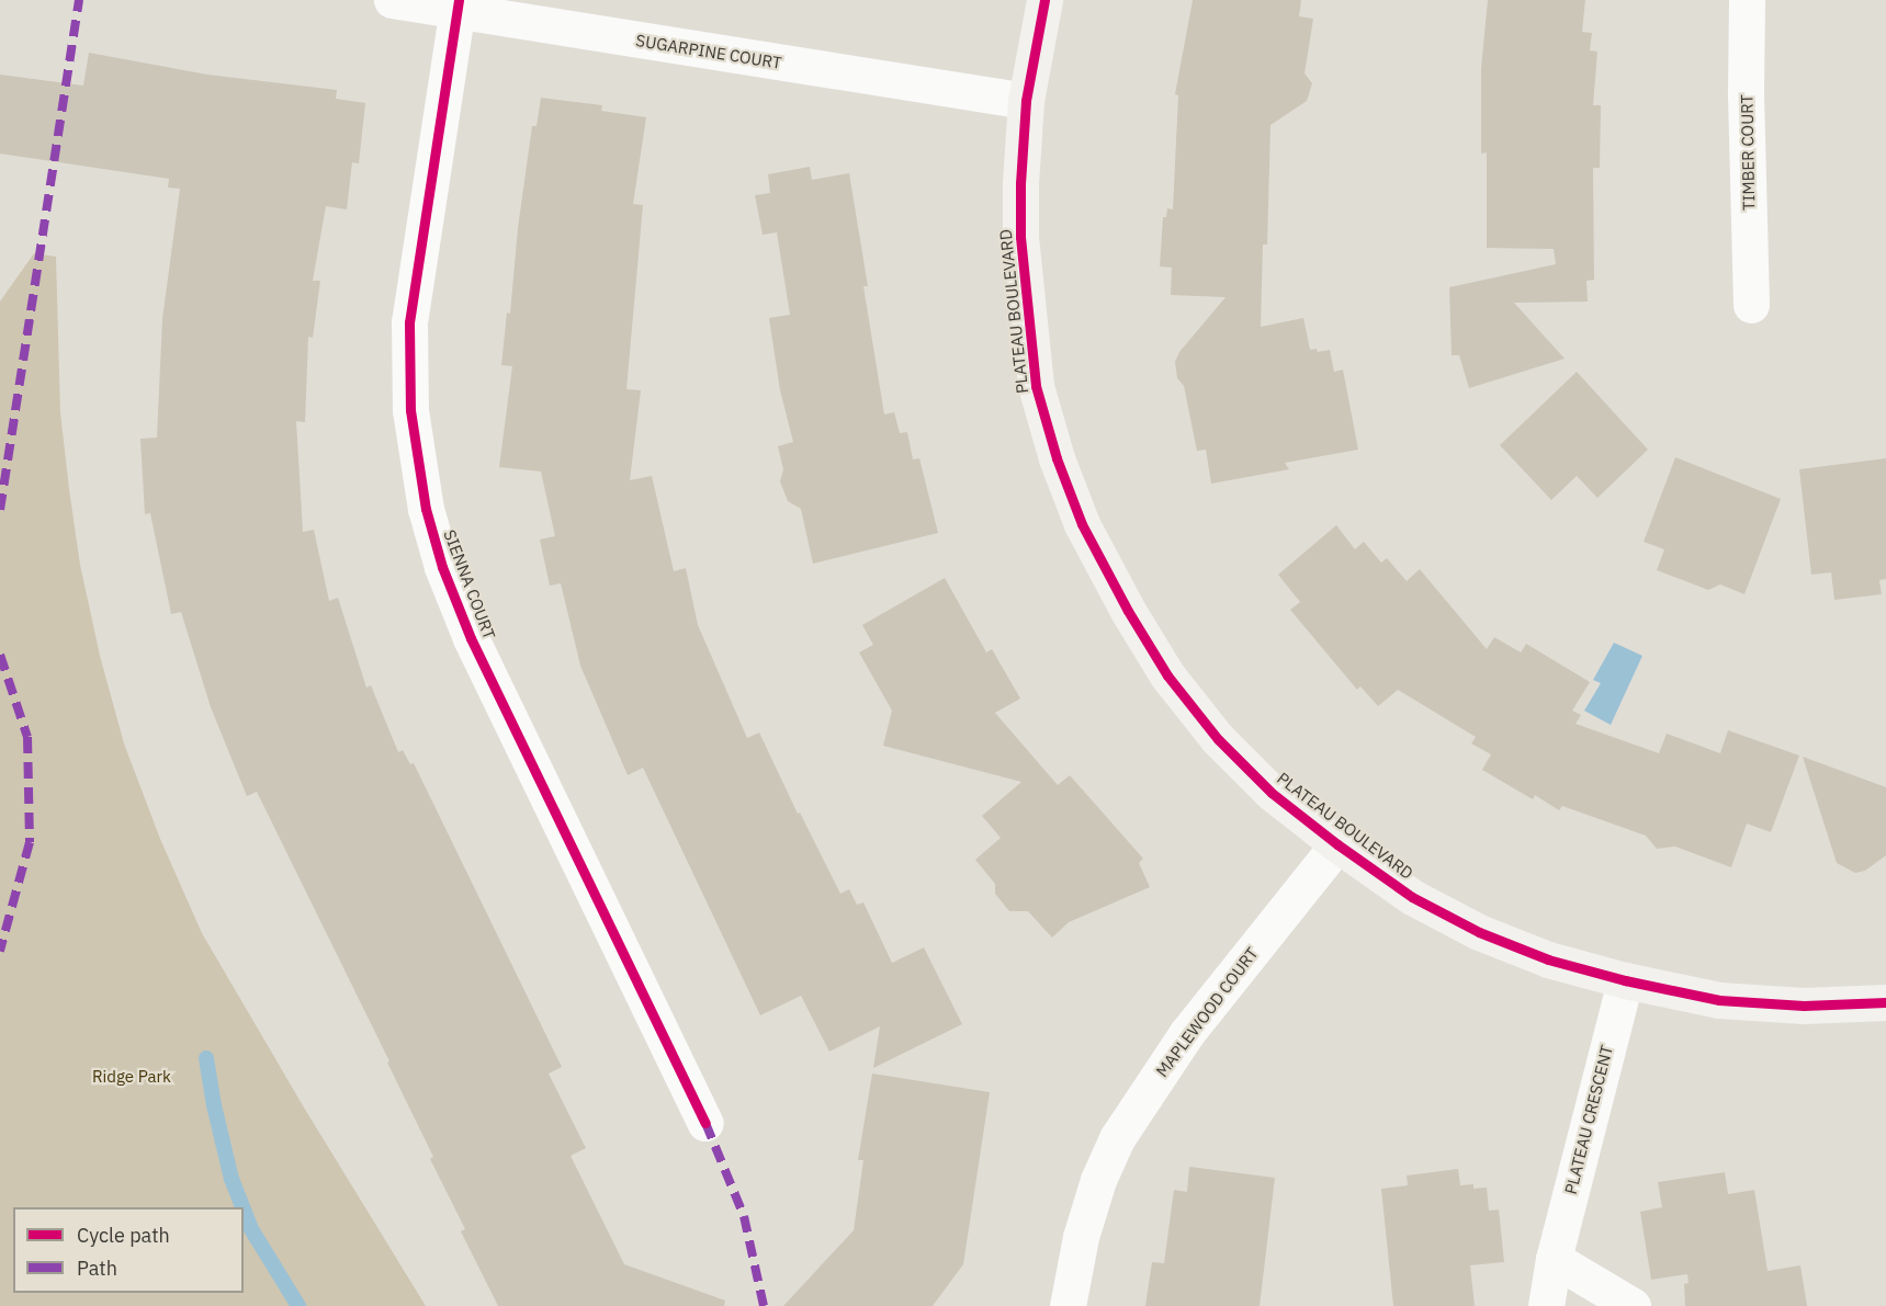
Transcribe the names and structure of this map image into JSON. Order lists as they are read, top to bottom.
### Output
{
  "streets": {
    "street": [
      "SUGARPINE COURT",
      "TIMBER COURT",
      "PLATEAU BOULEVARD",
      "SIENNA COURT",
      "MAPLEWOOD COURT",
      "PLATEAU CRESCENT"
    ]
  },
  "crossings": [
    ["SUGARPINE COURT", "PLATEAU BOULEVARD"],
    ["SUGARPINE COURT", "SIENNA COURT"],
    ["PLATEAU BOULEVARD", "MAPLEWOOD COURT"],
    ["PLATEAU BOULEVARD", "PLATEAU CRESCENT"]
  ],
  "parks": ["Ridge Park"],
  "legend": ["Cycle path", "Path"]
}
